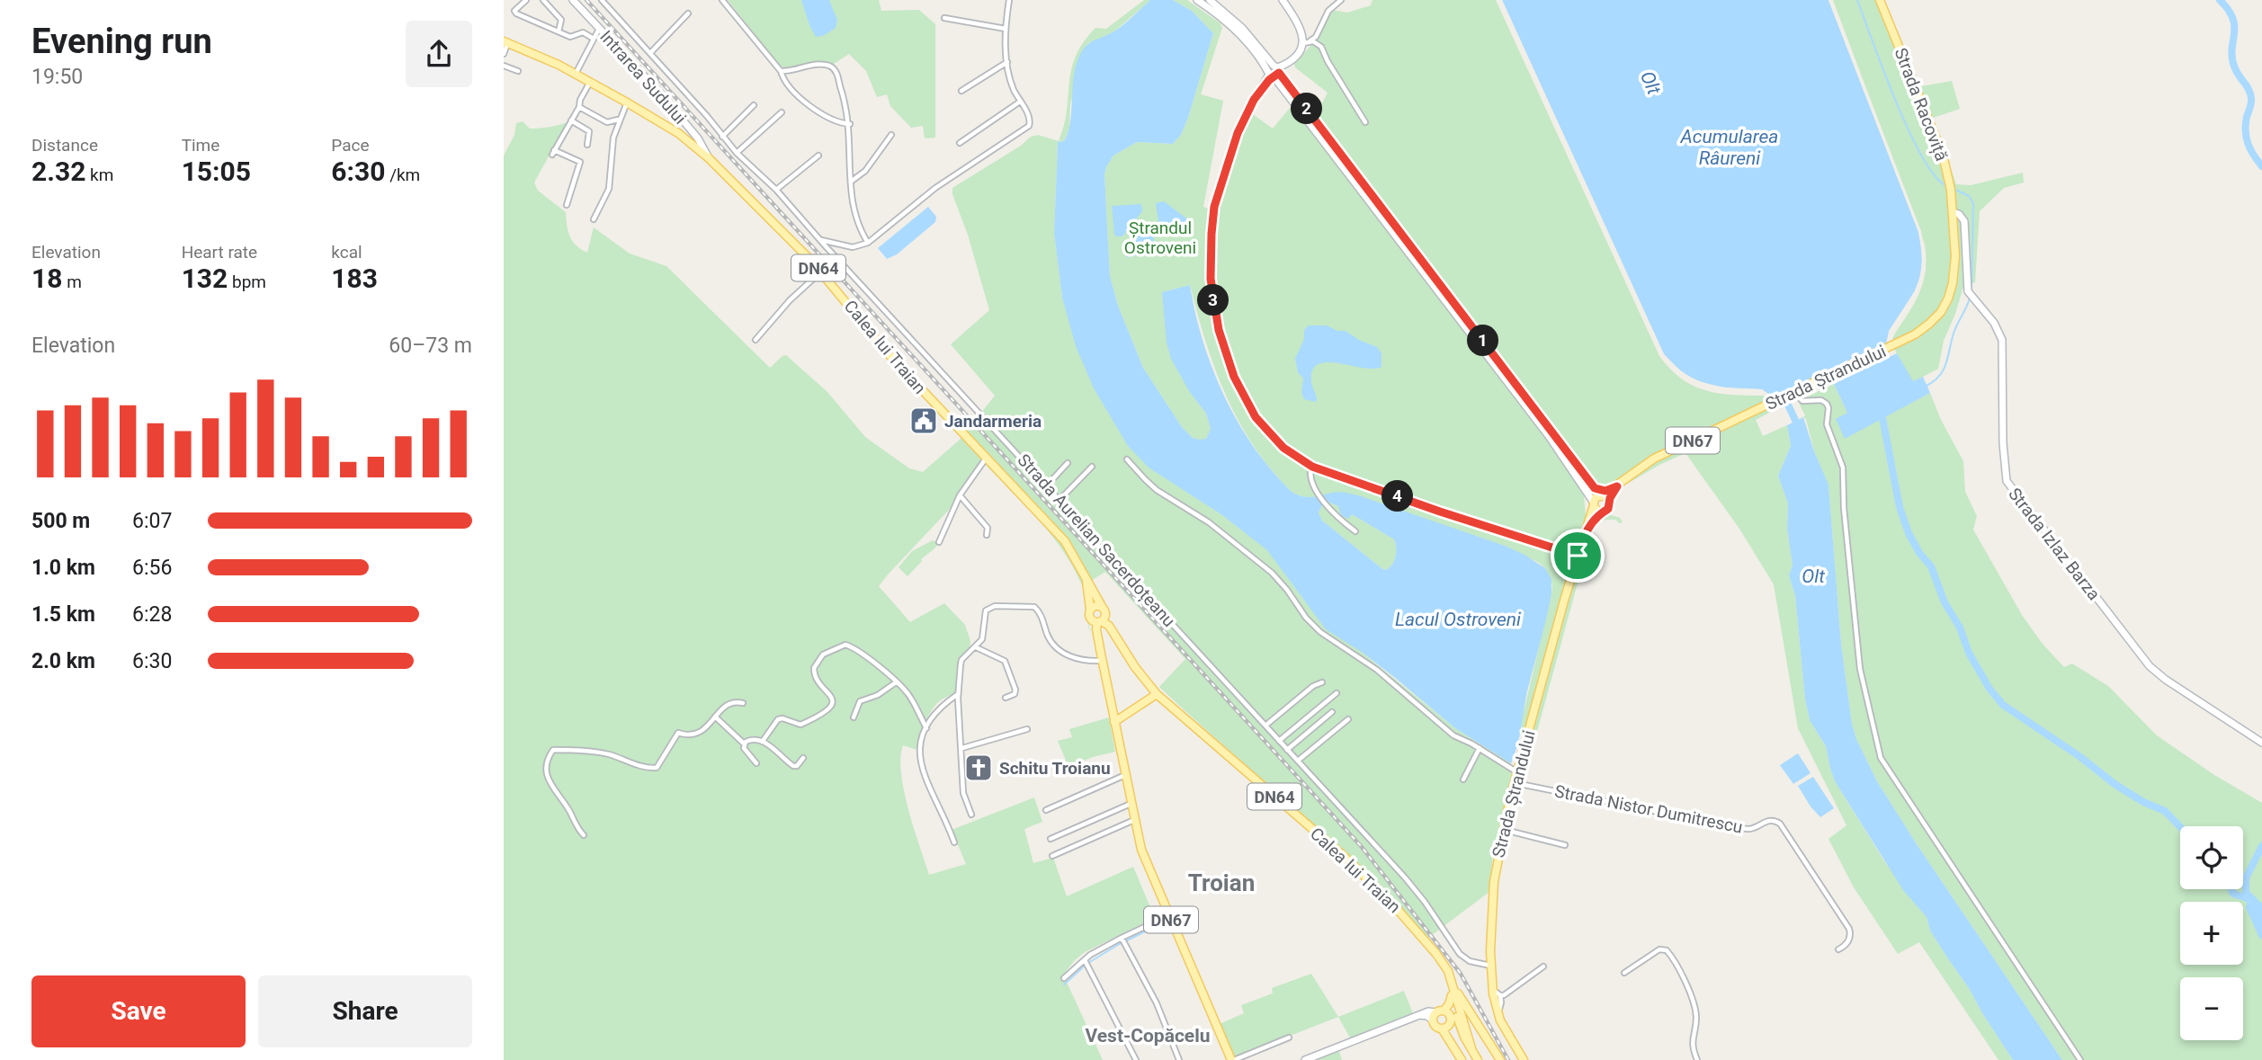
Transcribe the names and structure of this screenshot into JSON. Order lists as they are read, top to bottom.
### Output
{
  "streets": {
    "main road": [
      "Intrarea Sudului",
      "Strada Racoviță",
      "DN64",
      "Calea lui Traian",
      "Strada Ștrandului",
      "DN67",
      "Strada Izlaz Barza"
    ],
    "street": ["Strada Aurelian Sacerdoțeanu", "Strada Nistor Dumitrescu"]
  },
  "crossings": [
    ["Intrarea Sudului", "Calea lui Traian"],
    ["Strada Racoviță", "Strada Ștrandului"],
    ["Strada Racoviță", "Strada Izlaz Barza"],
    ["Calea lui Traian", "DN67"],
    ["Strada Ștrandului", "Strada Aurelian Sacerdoțeanu"],
    ["Strada Ștrandului", "Strada Izlaz Barza"],
    ["Strada Ștrandului", "Strada Nistor Dumitrescu"]
  ],
  "districts": ["Troian", "Vest-Copăcelu"],
  "water": ["Olt", "Acumularea Râureni", "Lacul Ostroveni"],
  "parks": ["Ștrandul Ostroveni"],
  "places": {
    "public building": ["Jandarmeria"],
    "church": ["Schitu Troianu"]
  },
  "page": {
    "heading": ["Evening run", "19:50"],
    "pins": [
      "2",
      "3",
      "1",
      "4"
    ],
    "stats": [
      ["Distance", "2.32 km"],
      ["Time", "15:05"],
      ["Pace", "6:30 /km"],
      ["Elevation", "18 m"],
      ["Heart rate", "132 bpm"],
      ["kcal", "183"]
    ],
    "chart": ["Elevation", "60–73 m"],
    "list": [
      {
        "name": "500 m",
        "note": "6:07"
      },
      {
        "name": "1.0 km",
        "note": "6:56"
      },
      {
        "name": "1.5 km",
        "note": "6:28"
      },
      {
        "name": "2.0 km",
        "note": "6:30"
      }
    ],
    "map_buttons": ["+", "−"],
    "buttons": ["Save", "Share"]
  }
}
